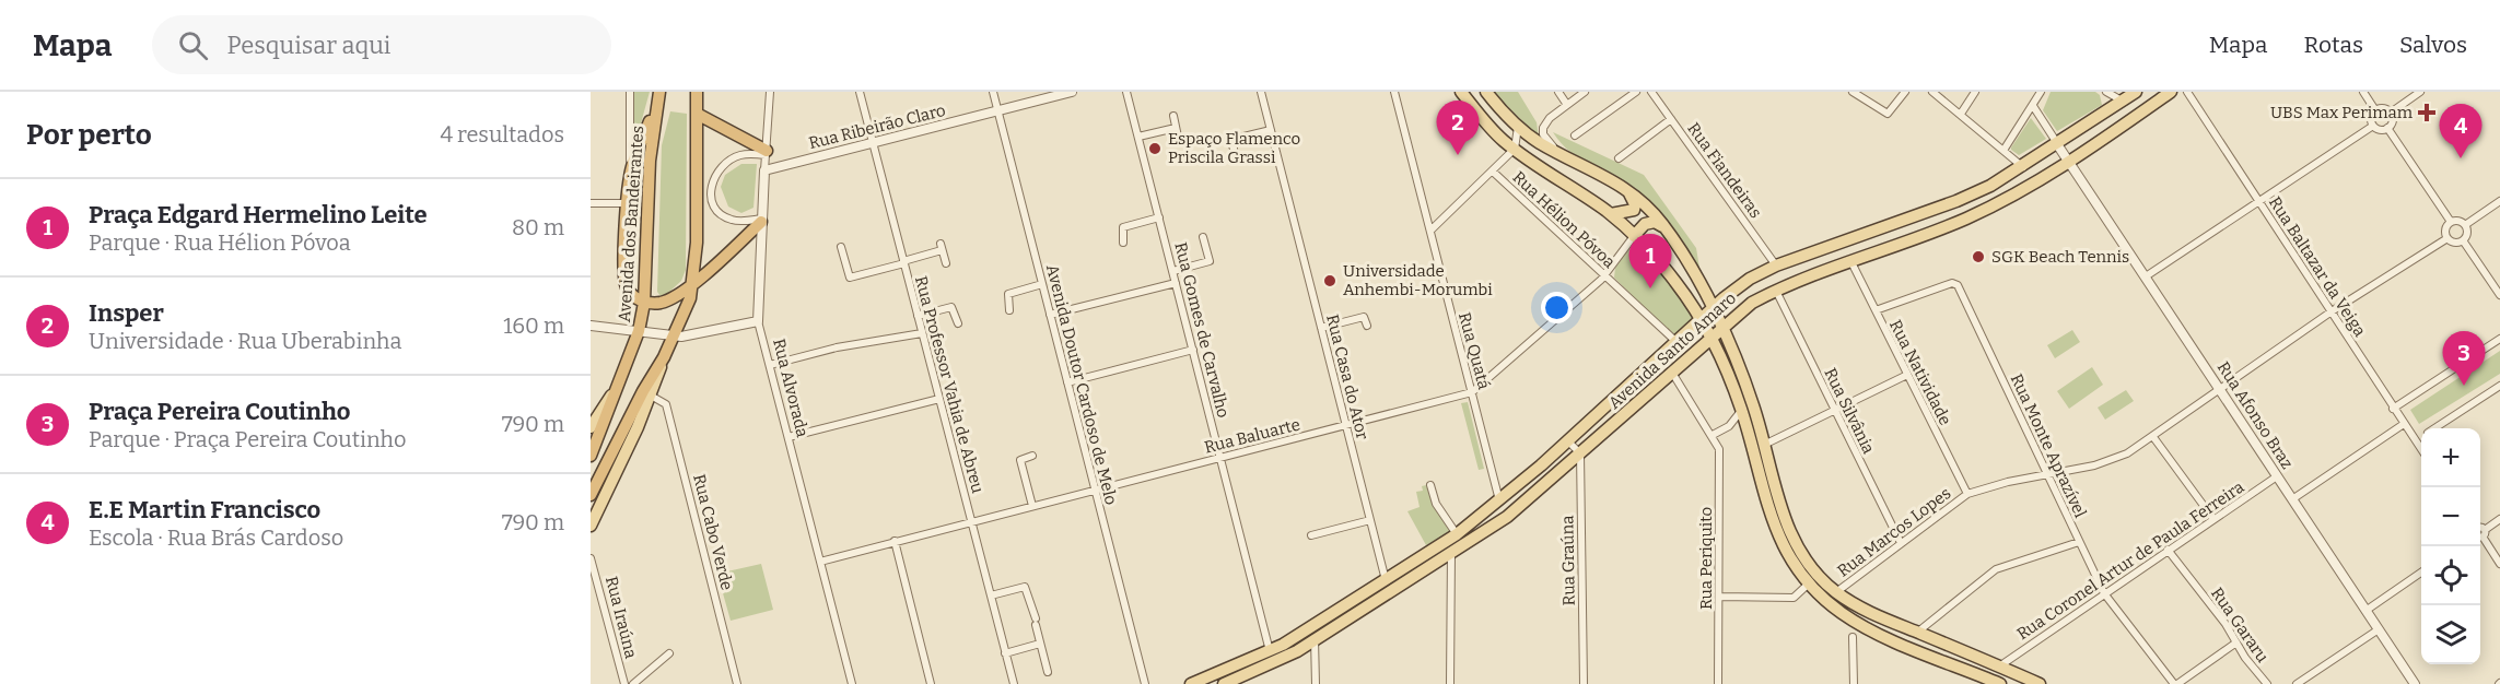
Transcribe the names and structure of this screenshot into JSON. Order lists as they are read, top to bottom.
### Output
{
  "streets": {
    "highway": ["Avenida dos Bandeirantes"],
    "main road": ["Avenida Santo Amaro"],
    "street": [
      "Rua Ribeirão Claro",
      "Rua Fiandeiras",
      "Rua Hélion Póvoa",
      "Rua Baltazar da Veiga",
      "Rua Gomes de Carvalho",
      "Rua Quatá",
      "Rua Natividade",
      "Rua Casa do Ator",
      "Rua Professor Vahia de Abreu",
      "Avenida Doutor Cardoso de Melo",
      "Rua Alvorada",
      "Rua Silvânia",
      "Rua Afonso Braz",
      "Rua Baluarte",
      "Rua Monte Aprazível",
      "Rua Cabo Verde",
      "Rua Marcos Lopes",
      "Rua Periquito",
      "Rua Graúna",
      "Rua Coronel Artur de Paula Ferreira",
      "Rua Iraúna",
      "Rua Gararu"
    ]
  },
  "crossings": [
    ["Rua Ribeirão Claro", "Rua Professor Vahia de Abreu"],
    ["Rua Ribeirão Claro", "Avenida Doutor Cardoso de Melo"],
    ["Rua Ribeirão Claro", "Rua Alvorada"],
    ["Rua Fiandeiras", "Avenida Santo Amaro"],
    ["Rua Hélion Póvoa", "Avenida Santo Amaro"],
    ["Rua Hélion Póvoa", "Rua Baluarte"],
    ["Rua Baltazar da Veiga", "Rua Marcos Lopes"],
    ["Rua Gomes de Carvalho", "Avenida Santo Amaro"],
    ["Rua Gomes de Carvalho", "Rua Baluarte"],
    ["Rua Quatá", "Avenida Santo Amaro"],
    ["Rua Quatá", "Rua Baluarte"],
    ["Avenida Santo Amaro", "Rua Natividade"],
    ["Avenida Santo Amaro", "Rua Casa do Ator"],
    ["Avenida Santo Amaro", "Rua Silvânia"],
    ["Avenida Santo Amaro", "Rua Afonso Braz"],
    ["Avenida Santo Amaro", "Rua Periquito"],
    ["Avenida Santo Amaro", "Rua Graúna"],
    ["Rua Natividade", "Rua Monte Aprazível"],
    ["Rua Natividade", "Rua Marcos Lopes"],
    ["Rua Casa do Ator", "Rua Baluarte"],
    ["Rua Professor Vahia de Abreu", "Rua Baluarte"],
    ["Avenida Doutor Cardoso de Melo", "Rua Baluarte"],
    ["Rua Alvorada", "Rua Baluarte"],
    ["Rua Silvânia", "Rua Marcos Lopes"],
    ["Rua Afonso Braz", "Rua Marcos Lopes"],
    ["Rua Afonso Braz", "Rua Coronel Artur de Paula Ferreira"],
    ["Rua Monte Aprazível", "Rua Marcos Lopes"],
    ["Rua Monte Aprazível", "Rua Coronel Artur de Paula Ferreira"],
    ["Rua Coronel Artur de Paula Ferreira", "Rua Gararu"]
  ],
  "places": {
    "health": ["UBS Max Perimam"],
    "other": ["Espaço Flamenco Priscila Grassi", "SGK Beach Tennis", "Universidade Anhembi-Morumbi"]
  },
  "page": {
    "header": "Mapa",
    "search": "Pesquisar aqui",
    "nav": ["Mapa", "Rotas", "Salvos"],
    "heading": ["Por perto", "4 resultados"],
    "pins": [
      "2",
      "4",
      "1",
      "3"
    ],
    "list": [
      {
        "mark": "1",
        "name": "Praça Edgard Hermelino Leite",
        "note": "Parque · Rua Hélion Póvoa",
        "value": "80 m"
      },
      {
        "mark": "2",
        "name": "Insper",
        "note": "Universidade · Rua Uberabinha",
        "value": "160 m"
      },
      {
        "mark": "3",
        "name": "Praça Pereira Coutinho",
        "note": "Parque · Praça Pereira Coutinho",
        "value": "790 m"
      },
      {
        "mark": "4",
        "name": "E.E Martin Francisco",
        "note": "Escola · Rua Brás Cardoso",
        "value": "790 m"
      }
    ],
    "map_buttons": ["+", "−"]
  }
}
